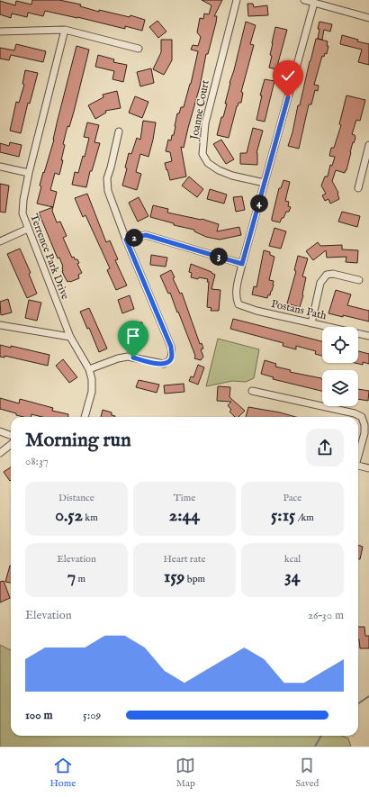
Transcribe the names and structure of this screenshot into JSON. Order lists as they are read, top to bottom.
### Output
{
  "streets": {
    "street": ["Joanne Court", "Terrence Park Drive", "Postans Path"]
  },
  "page": {
    "pins": ["4", "2", "3"],
    "heading": ["Morning run", "08:37"],
    "stats": [
      ["Distance", "0.52 km"],
      ["Time", "2:44"],
      ["Pace", "5:15 /km"],
      ["Elevation", "7 m"],
      ["Heart rate", "159 bpm"],
      ["kcal", "34"]
    ],
    "chart": ["Elevation", "26–30 m"],
    "list": [
      {
        "name": "100 m",
        "note": "5:09"
      }
    ],
    "tabs": ["Home", "Map", "Saved"]
  }
}
